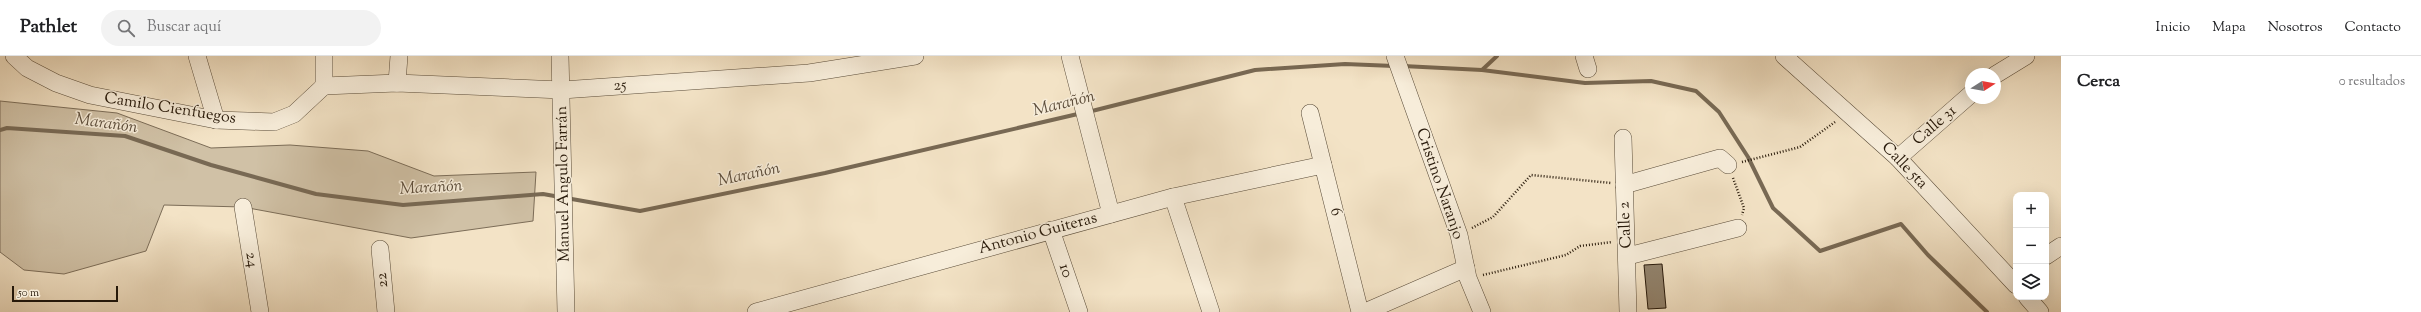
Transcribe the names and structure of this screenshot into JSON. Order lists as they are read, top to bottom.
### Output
{
  "streets": {
    "street": [
      "25",
      "Camilo Cienfuegos",
      "Calle 31",
      "Calle 5ta",
      "Manuel Angulo Farrán",
      "Cristino Naranjo",
      "6",
      "Calle 2",
      "Antonio Guiteras",
      "24",
      "10",
      "22"
    ]
  },
  "crossings": [
    ["25", "Camilo Cienfuegos"],
    ["25", "Manuel Angulo Farrán"],
    ["Calle 31", "Calle 5ta"],
    ["6", "Antonio Guiteras"],
    ["Antonio Guiteras", "10"]
  ],
  "water": ["Marañón"],
  "scale_bar": "50 m",
  "north": "right",
  "page": {
    "header": "Pathlet",
    "search": "Buscar aquí",
    "nav": [
      "Inicio",
      "Mapa",
      "Nosotros",
      "Contacto"
    ],
    "heading": ["Cerca", "0 resultados"],
    "map_buttons": ["+", "−"],
    "scale": "50 m"
  }
}
